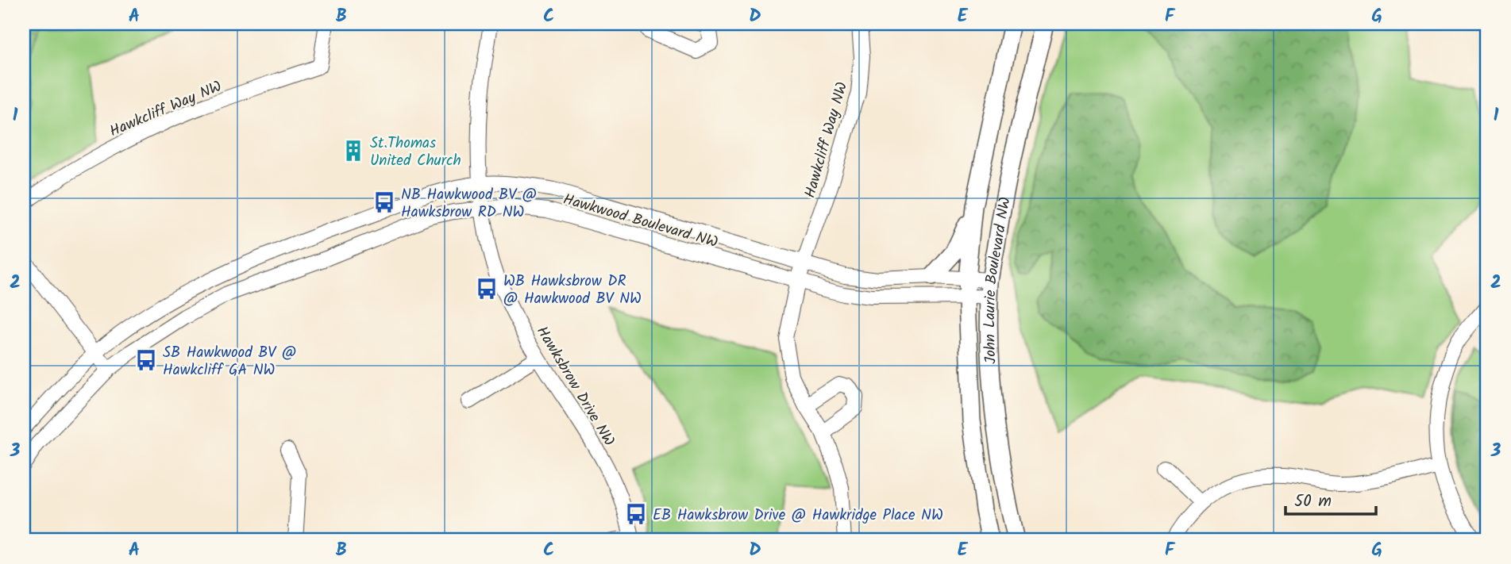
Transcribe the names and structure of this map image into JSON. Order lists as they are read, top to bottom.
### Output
{
  "streets": {
    "main road": ["John Laurie Boulevard NW"],
    "street": ["Hawkcliff Way NW", "Hawkwood Boulevard NW", "Hawksbrow Drive NW"]
  },
  "crossings": [
    ["Hawkcliff Way NW", "Hawkwood Boulevard NW"],
    ["Hawkwood Boulevard NW", "John Laurie Boulevard NW"],
    ["Hawkwood Boulevard NW", "Hawksbrow Drive NW"]
  ],
  "places": {
    "building": ["St.Thomas United Church"],
    "bus stop": [
      "NB Hawkwood BV @ Hawksbrow RD NW",
      "WB Hawksbrow DR @ Hawkwood BV NW",
      "SB Hawkwood BV @ Hawkcliff GA NW",
      "EB Hawksbrow Drive @ Hawkridge Place NW"
    ]
  },
  "scale_bar": "50 m",
  "grid": {
    "columns": [
      "A",
      "B",
      "C",
      "D",
      "E",
      "F",
      "G"
    ],
    "rows": ["1", "2", "3"]
  }
}
